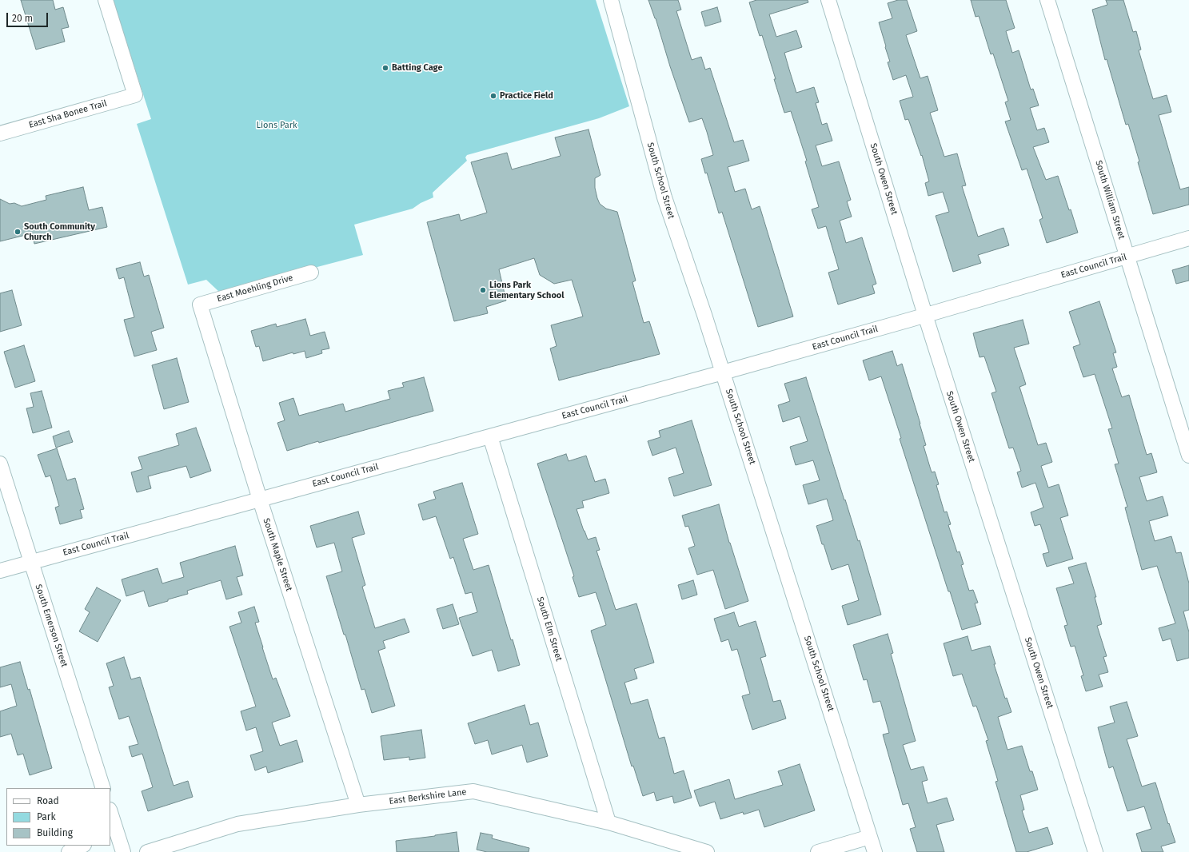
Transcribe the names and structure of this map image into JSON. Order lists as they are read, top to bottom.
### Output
{
  "streets": {
    "street": [
      "East Sha Bonee Trail",
      "South Owen Street",
      "South School Street",
      "South William Street",
      "East Council Trail",
      "East Moehling Drive",
      "South Maple Street",
      "South Emerson Street",
      "South Elm Street",
      "East Berkshire Lane"
    ]
  },
  "crossings": [
    ["South Owen Street", "East Council Trail"],
    ["South School Street", "East Council Trail"],
    ["South William Street", "East Council Trail"],
    ["East Council Trail", "South Maple Street"],
    ["East Council Trail", "South Emerson Street"],
    ["East Council Trail", "South Elm Street"],
    ["East Moehling Drive", "South Maple Street"],
    ["South Maple Street", "East Berkshire Lane"],
    ["South Elm Street", "East Berkshire Lane"]
  ],
  "parks": ["Lions Park"],
  "places": [
    "Batting Cage",
    "Practice Field",
    "South Community Church",
    "Lions Park Elementary School"
  ],
  "legend": ["Road", "Park", "Building"],
  "scale_bar": "20 m"
}
